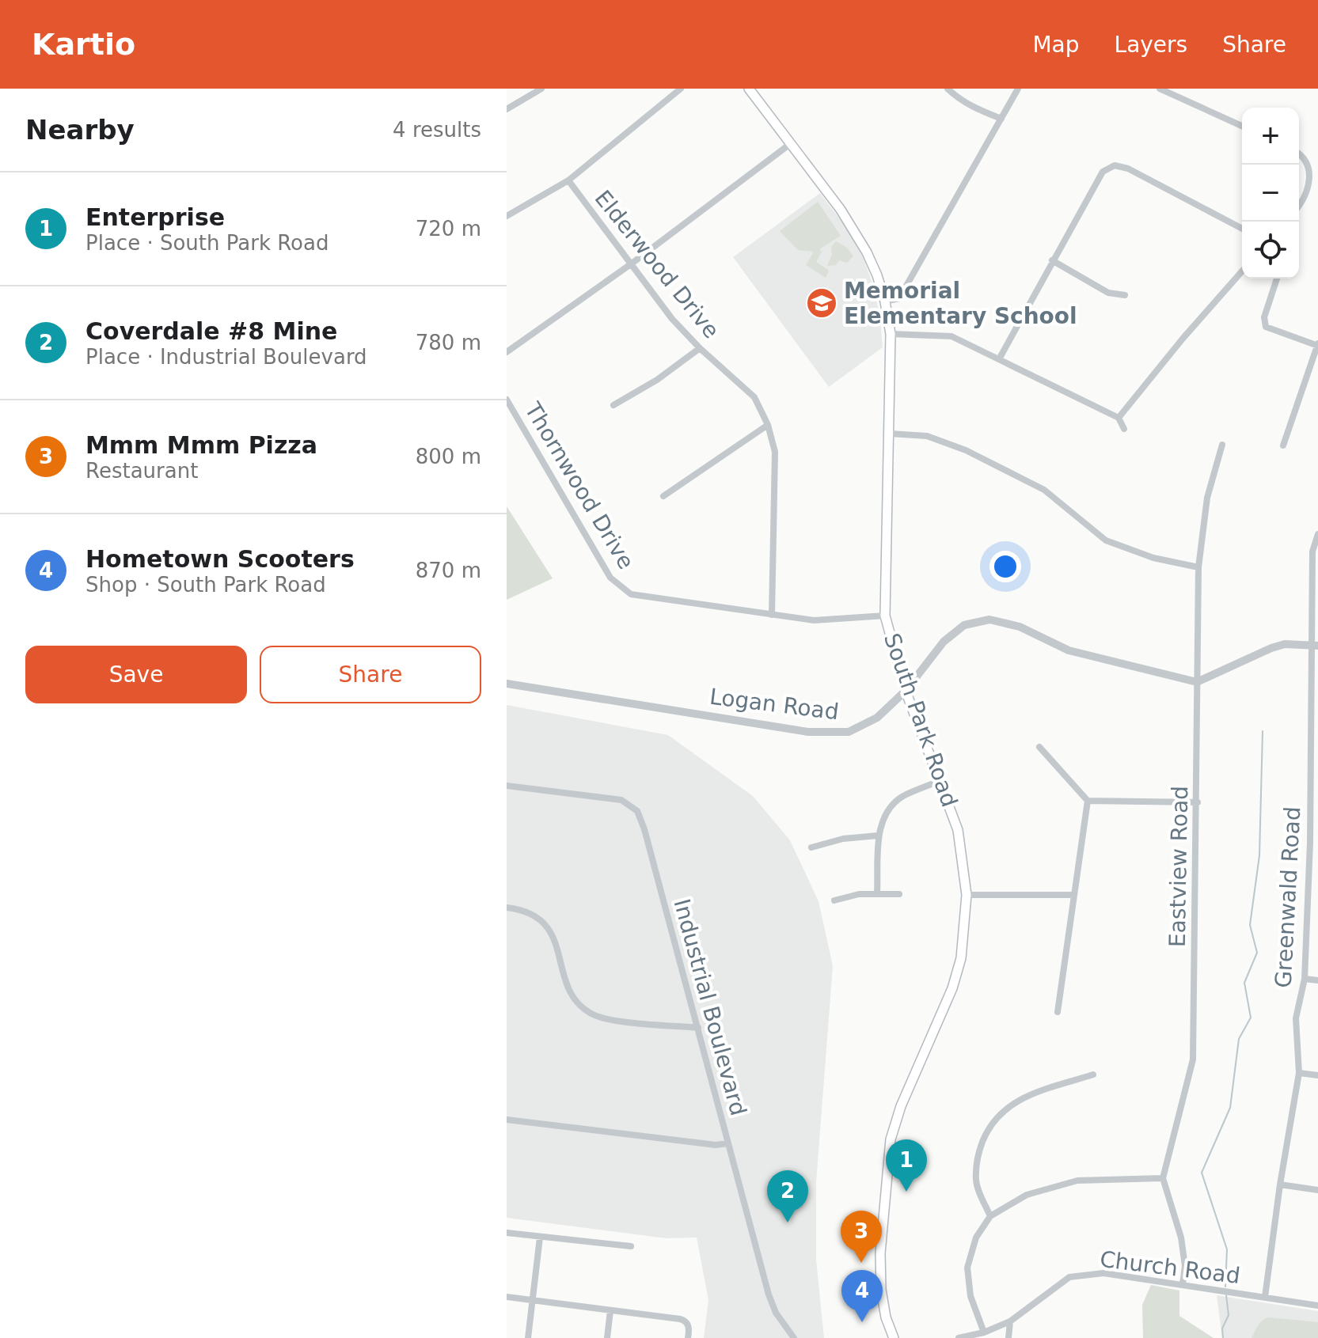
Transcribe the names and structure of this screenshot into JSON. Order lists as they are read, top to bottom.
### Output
{
  "streets": {
    "main road": ["South Park Road"],
    "street": [
      "Elderwood Drive",
      "Thornwood Drive",
      "Logan Road",
      "Eastview Road",
      "Greenwald Road",
      "Industrial Boulevard",
      "Church Road"
    ]
  },
  "crossings": [
    ["Elderwood Drive", "Thornwood Drive"],
    ["Thornwood Drive", "South Park Road"],
    ["Logan Road", "South Park Road"],
    ["Logan Road", "Eastview Road"],
    ["Greenwald Road", "Church Road"]
  ],
  "places": {
    "school or university": ["Memorial Elementary School"]
  },
  "page": {
    "header": "Kartio",
    "nav": ["Map", "Layers", "Share"],
    "heading": ["Nearby", "4 results"],
    "map_buttons": ["+", "−"],
    "list": [
      {
        "mark": "1",
        "name": "Enterprise",
        "note": "Place · South Park Road",
        "value": "720 m"
      },
      {
        "mark": "2",
        "name": "Coverdale #8 Mine",
        "note": "Place · Industrial Boulevard",
        "value": "780 m"
      },
      {
        "mark": "3",
        "name": "Mmm Mmm Pizza",
        "note": "Restaurant",
        "value": "800 m"
      },
      {
        "mark": "4",
        "name": "Hometown Scooters",
        "note": "Shop · South Park Road",
        "value": "870 m"
      }
    ],
    "buttons": ["Save", "Share"],
    "pins": [
      "1",
      "2",
      "3",
      "4"
    ]
  }
}
